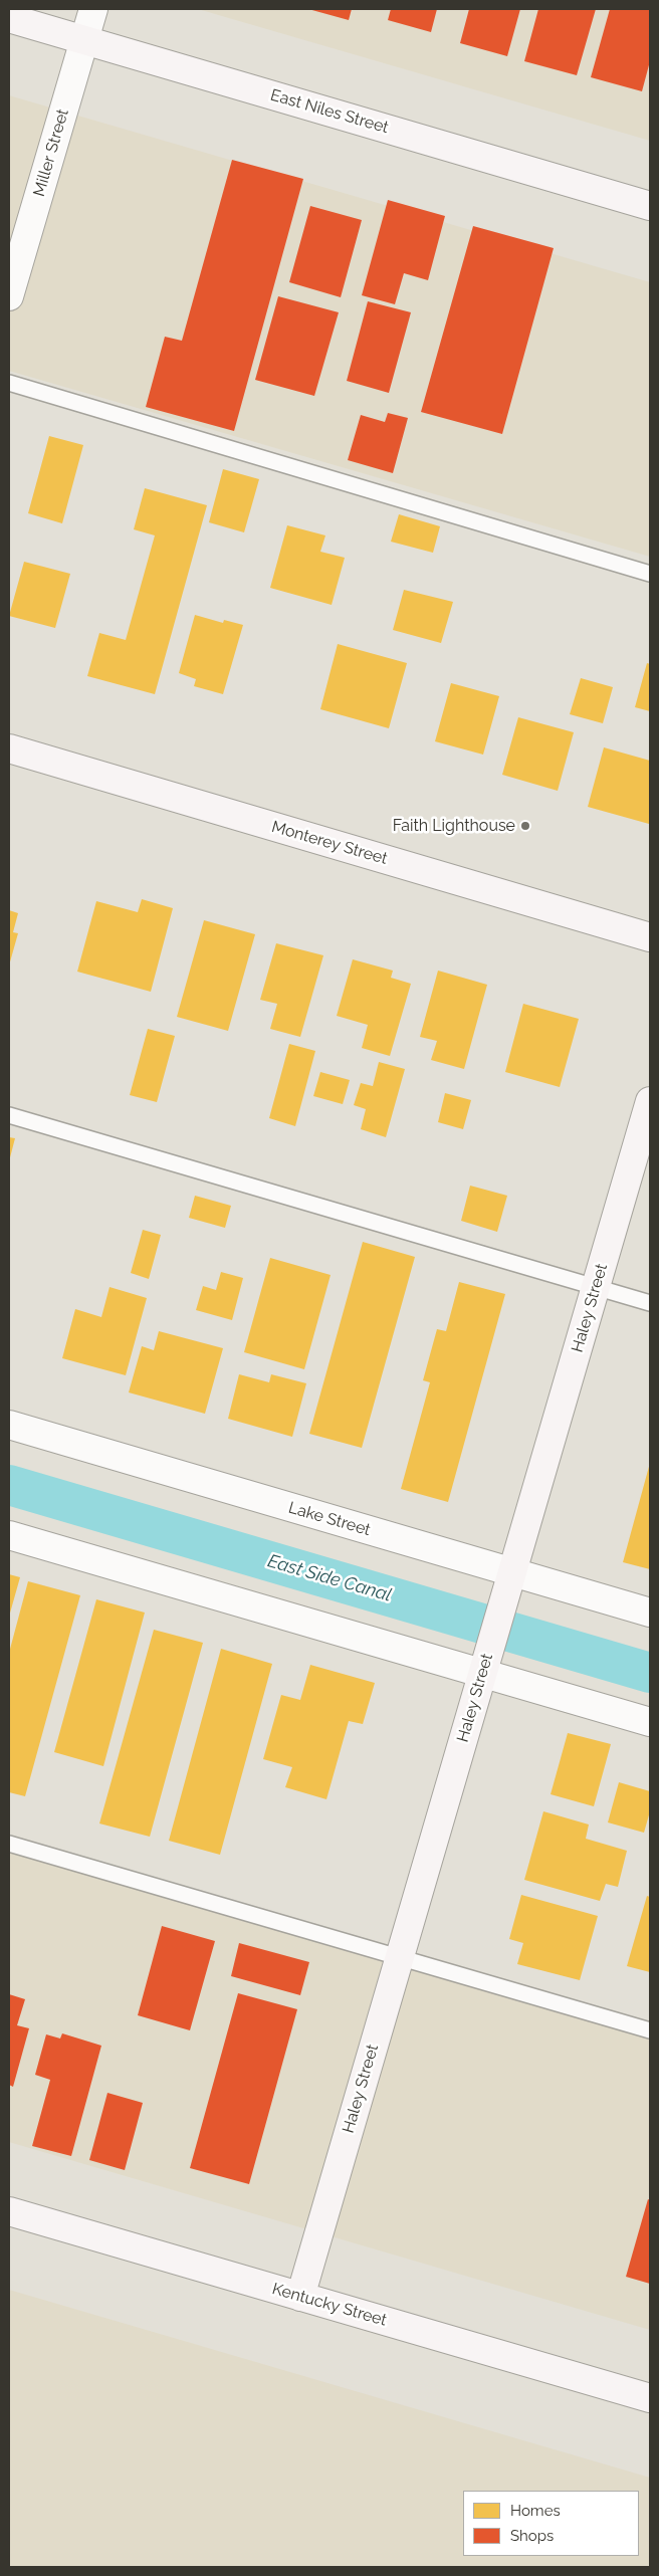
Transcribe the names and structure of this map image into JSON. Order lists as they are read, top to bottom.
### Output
{
  "streets": {
    "street": [
      "East Niles Street",
      "Miller Street",
      "Monterey Street",
      "Haley Street",
      "Lake Street",
      "Kentucky Street"
    ]
  },
  "crossings": [
    ["East Niles Street", "Miller Street"],
    ["Haley Street", "Lake Street"],
    ["Haley Street", "Kentucky Street"]
  ],
  "water": ["East Side Canal"],
  "places": ["Faith Lighthouse"],
  "legend": ["Homes", "Shops"]
}
